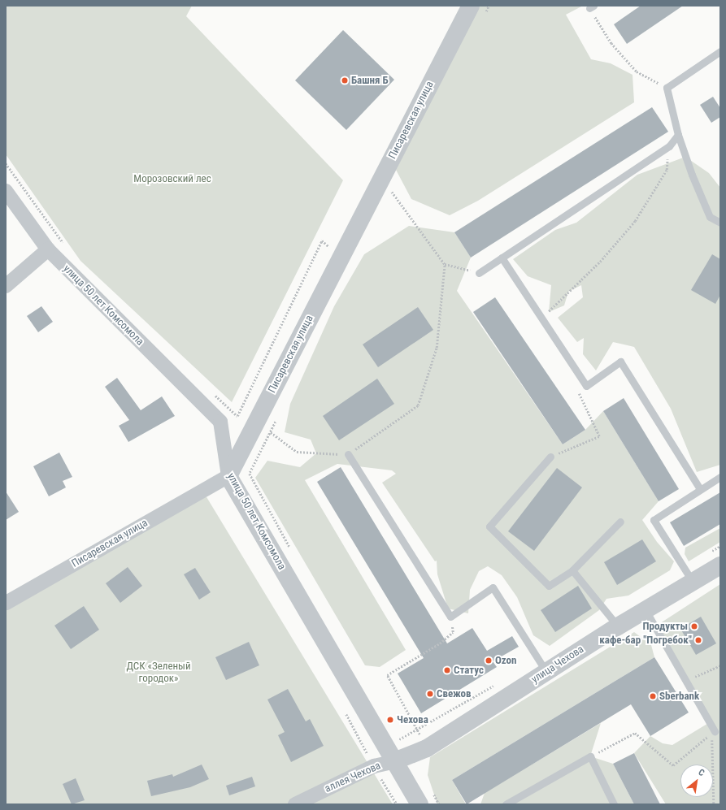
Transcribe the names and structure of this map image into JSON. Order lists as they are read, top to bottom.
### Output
{
  "streets": {
    "street": [
      "Писаревская улица",
      "улица 50 лет Комсомола",
      "улица Чехова",
      "аллея Чехова"
    ]
  },
  "crossings": [
    ["Писаревская улица", "улица 50 лет Комсомола"],
    ["улица 50 лет Комсомола", "улица Чехова"],
    ["улица 50 лет Комсомола", "аллея Чехова"],
    ["улица Чехова", "аллея Чехова"]
  ],
  "parks": ["Морозовский лес", "ДСК «Зеленый городок»"],
  "places": [
    "Башня Б",
    "Продукты",
    "кафе-бар \"Погребок\"",
    "Ozon",
    "Статус",
    "Свежов",
    "Sberbank",
    "Чехова"
  ],
  "north": "top right"
}
